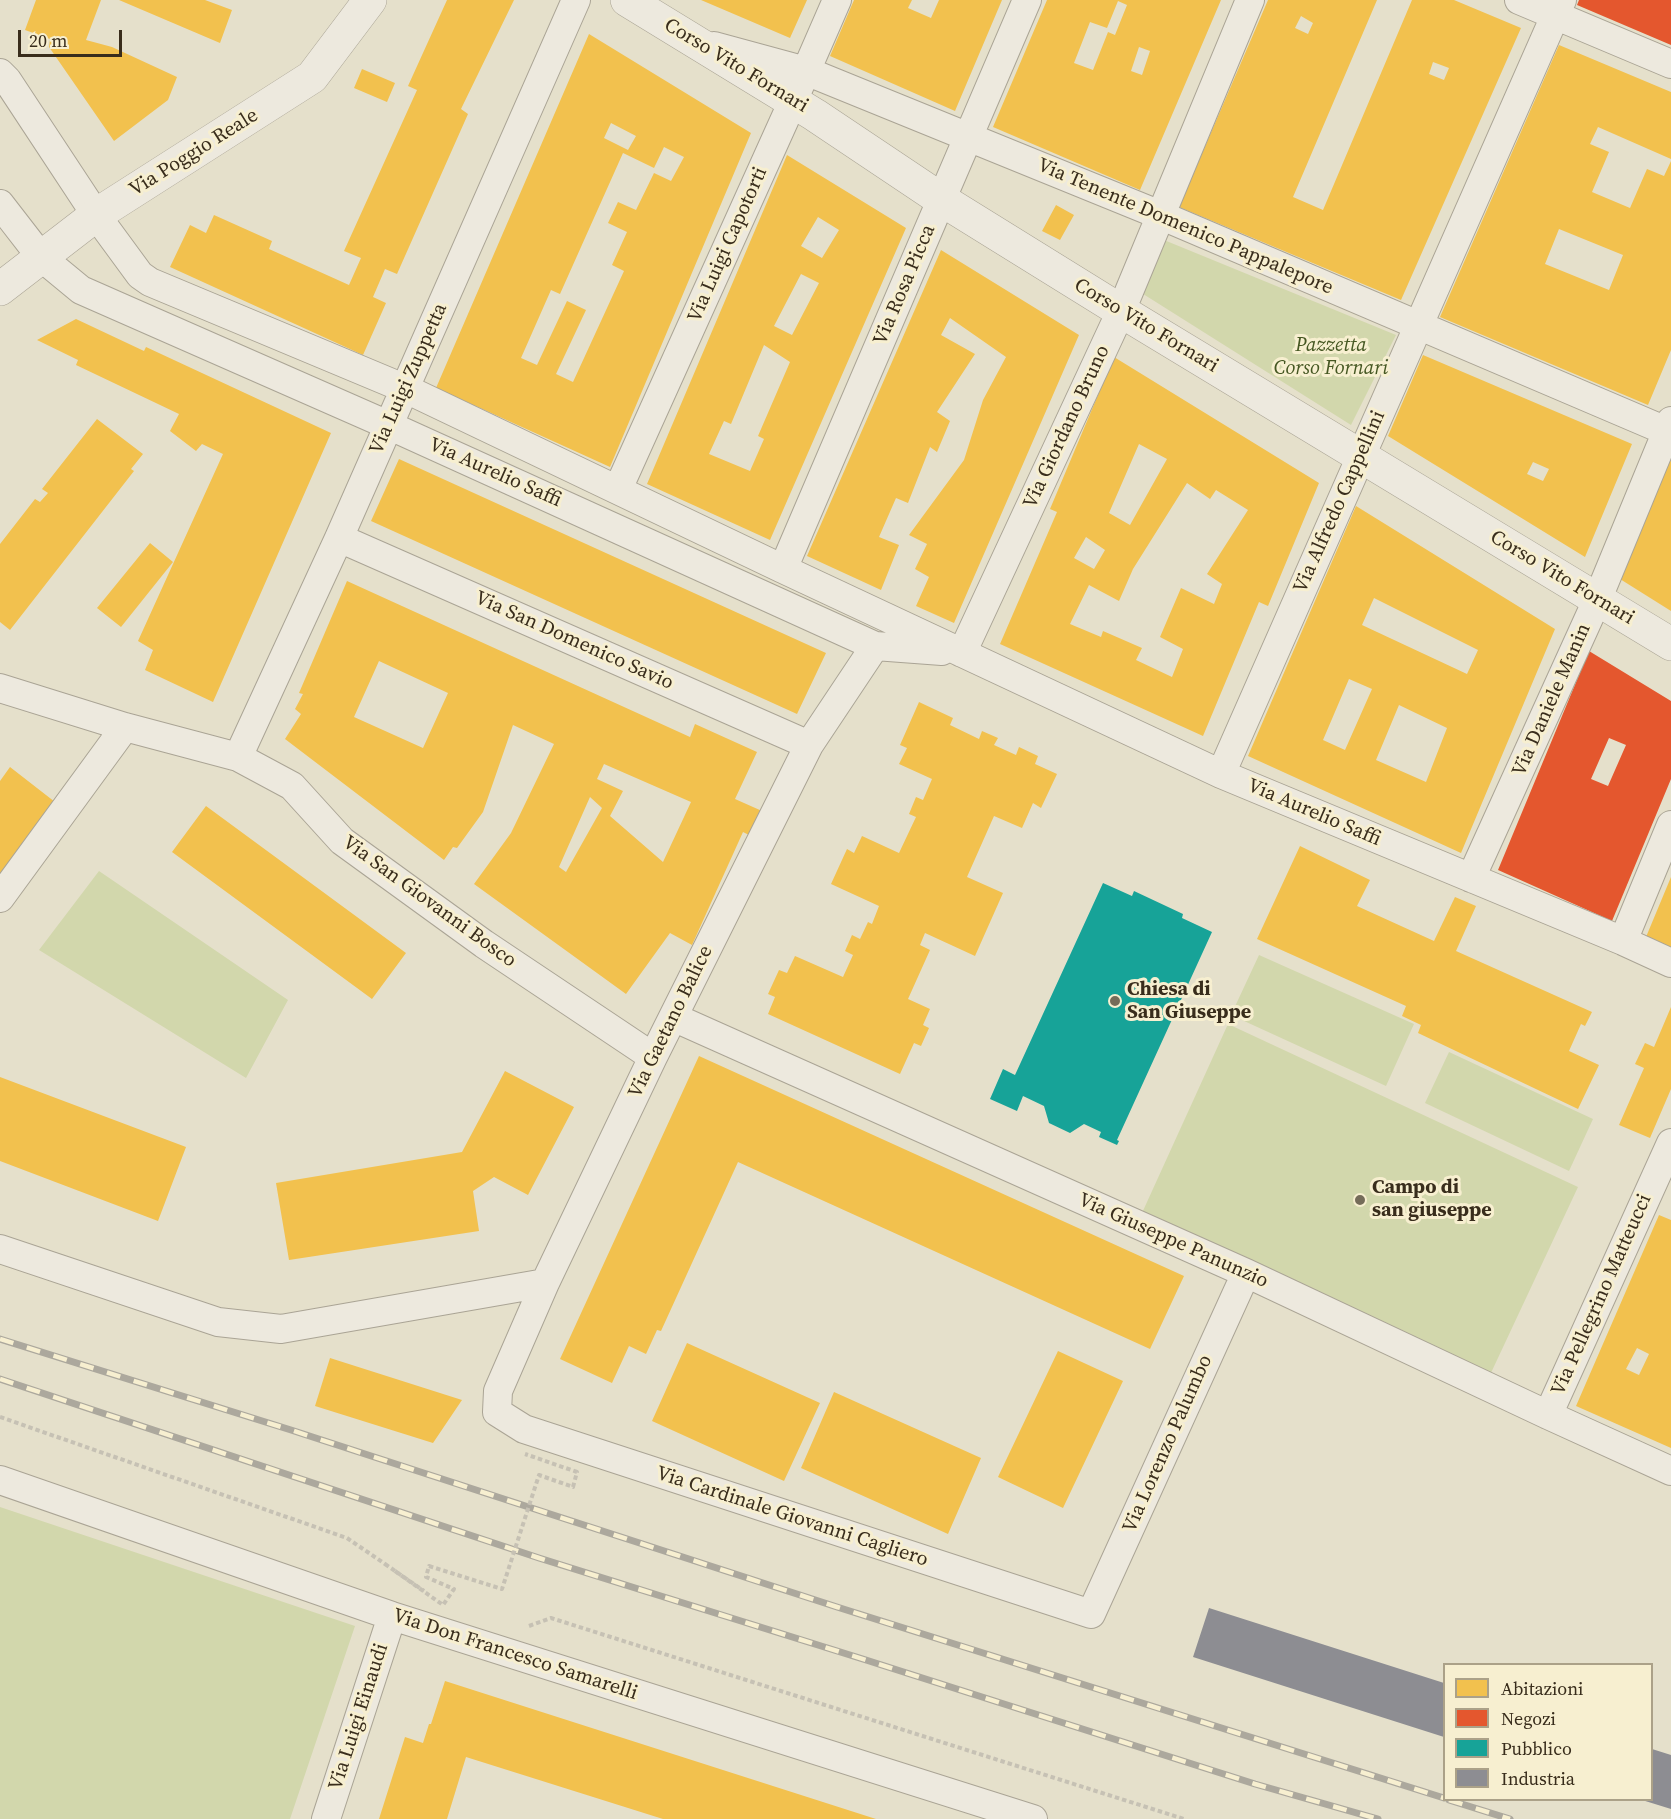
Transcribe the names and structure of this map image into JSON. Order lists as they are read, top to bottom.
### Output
{
  "streets": {
    "street": [
      "Corso Vito Fornari",
      "Via Poggio Reale",
      "Via Tenente Domenico Pappalepore",
      "Via Luigi Capotorti",
      "Via Rosa Picca",
      "Via Luigi Zuppetta",
      "Via Giordano Bruno",
      "Via Aurelio Saffi",
      "Via Alfredo Cappellini",
      "Via San Domenico Savio",
      "Via Daniele Manin",
      "Via San Giovanni Bosco",
      "Via Gaetano Balice",
      "Via Giuseppe Panunzio",
      "Via Pellegrino Matteucci",
      "Via Lorenzo Palumbo",
      "Via Cardinale Giovanni Cagliero",
      "Via Don Francesco Samarelli",
      "Via Luigi Einaudi"
    ]
  },
  "crossings": [
    ["Corso Vito Fornari", "Via Tenente Domenico Pappalepore"],
    ["Corso Vito Fornari", "Via Luigi Capotorti"],
    ["Corso Vito Fornari", "Via Rosa Picca"],
    ["Corso Vito Fornari", "Via Giordano Bruno"],
    ["Corso Vito Fornari", "Via Alfredo Cappellini"],
    ["Corso Vito Fornari", "Via Daniele Manin"],
    ["Via Poggio Reale", "Via Aurelio Saffi"],
    ["Via Tenente Domenico Pappalepore", "Via Luigi Capotorti"],
    ["Via Tenente Domenico Pappalepore", "Via Rosa Picca"],
    ["Via Tenente Domenico Pappalepore", "Via Giordano Bruno"],
    ["Via Tenente Domenico Pappalepore", "Via Alfredo Cappellini"],
    ["Via Tenente Domenico Pappalepore", "Via Daniele Manin"],
    ["Via Luigi Capotorti", "Via Aurelio Saffi"],
    ["Via Rosa Picca", "Via Aurelio Saffi"],
    ["Via Luigi Zuppetta", "Via Aurelio Saffi"],
    ["Via Luigi Zuppetta", "Via San Domenico Savio"],
    ["Via Luigi Zuppetta", "Via San Giovanni Bosco"],
    ["Via Giordano Bruno", "Via Aurelio Saffi"],
    ["Via Aurelio Saffi", "Via Alfredo Cappellini"],
    ["Via Aurelio Saffi", "Via Daniele Manin"],
    ["Via Aurelio Saffi", "Via Gaetano Balice"],
    ["Via San Domenico Savio", "Via Gaetano Balice"],
    ["Via San Giovanni Bosco", "Via Gaetano Balice"],
    ["Via Gaetano Balice", "Via Giuseppe Panunzio"],
    ["Via Gaetano Balice", "Via Cardinale Giovanni Cagliero"],
    ["Via Giuseppe Panunzio", "Via Pellegrino Matteucci"],
    ["Via Giuseppe Panunzio", "Via Lorenzo Palumbo"],
    ["Via Lorenzo Palumbo", "Via Cardinale Giovanni Cagliero"],
    ["Via Don Francesco Samarelli", "Via Luigi Einaudi"]
  ],
  "parks": ["Pazzetta Corso Fornari"],
  "places": ["Chiesa di San Giuseppe", "Campo di san giuseppe"],
  "legend": [
    "Abitazioni",
    "Negozi",
    "Pubblico",
    "Industria"
  ],
  "scale_bar": "20 m"
}
